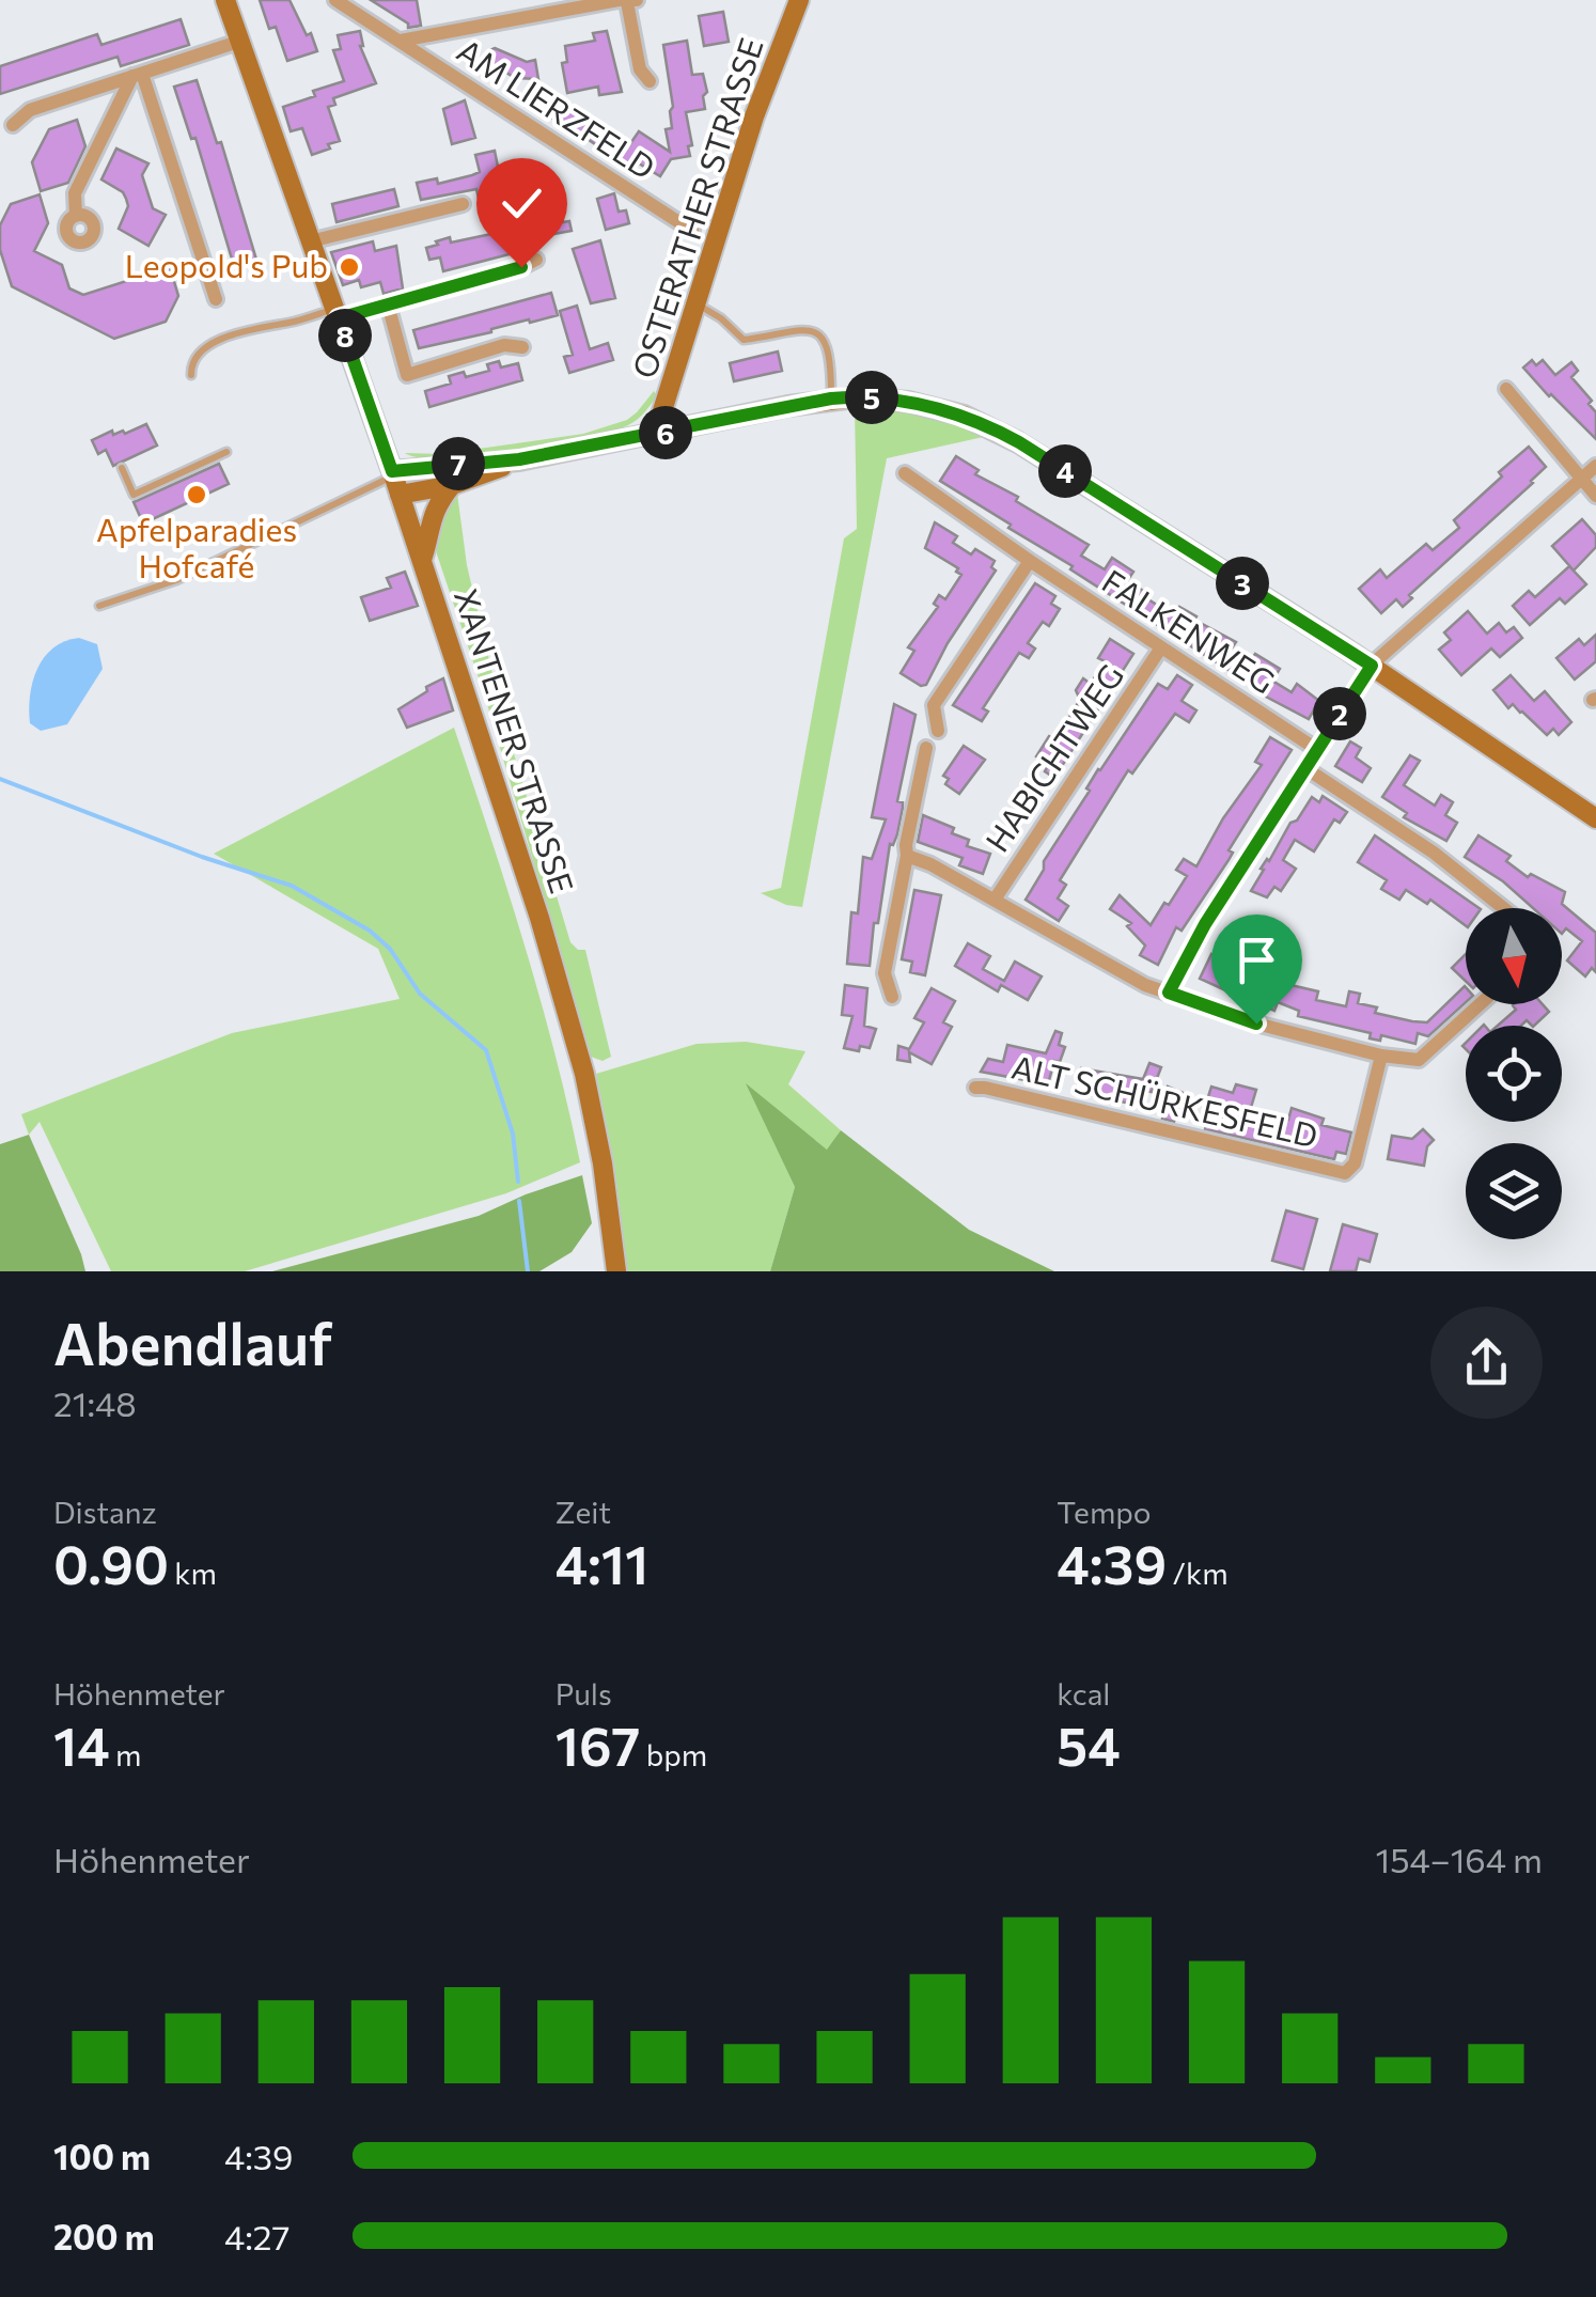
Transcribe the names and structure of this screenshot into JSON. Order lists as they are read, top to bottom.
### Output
{
  "streets": {
    "main road": ["OSTERATHER STRASSE", "XANTENER STRASSE"],
    "street": [
      "AM LIERZFELD",
      "FALKENWEG",
      "HABICHTWEG",
      "ALT SCHÜRKESFELD"
    ]
  },
  "crossings": [
    ["FALKENWEG", "HABICHTWEG"]
  ],
  "places": ["Leopold's Pub", "Apfelparadies Hofcafé"],
  "north": "bottom",
  "page": {
    "pins": [
      "8",
      "5",
      "6",
      "7",
      "4",
      "3",
      "2"
    ],
    "heading": ["Abendlauf", "21:48"],
    "stats": [
      ["Distanz", "0.90 km"],
      ["Zeit", "4:11"],
      ["Tempo", "4:39 /km"],
      ["Höhenmeter", "14 m"],
      ["Puls", "167 bpm"],
      ["kcal", "54"]
    ],
    "chart": ["Höhenmeter", "154–164 m"],
    "list": [
      {
        "name": "100 m",
        "note": "4:39"
      },
      {
        "name": "200 m",
        "note": "4:27"
      }
    ]
  }
}
